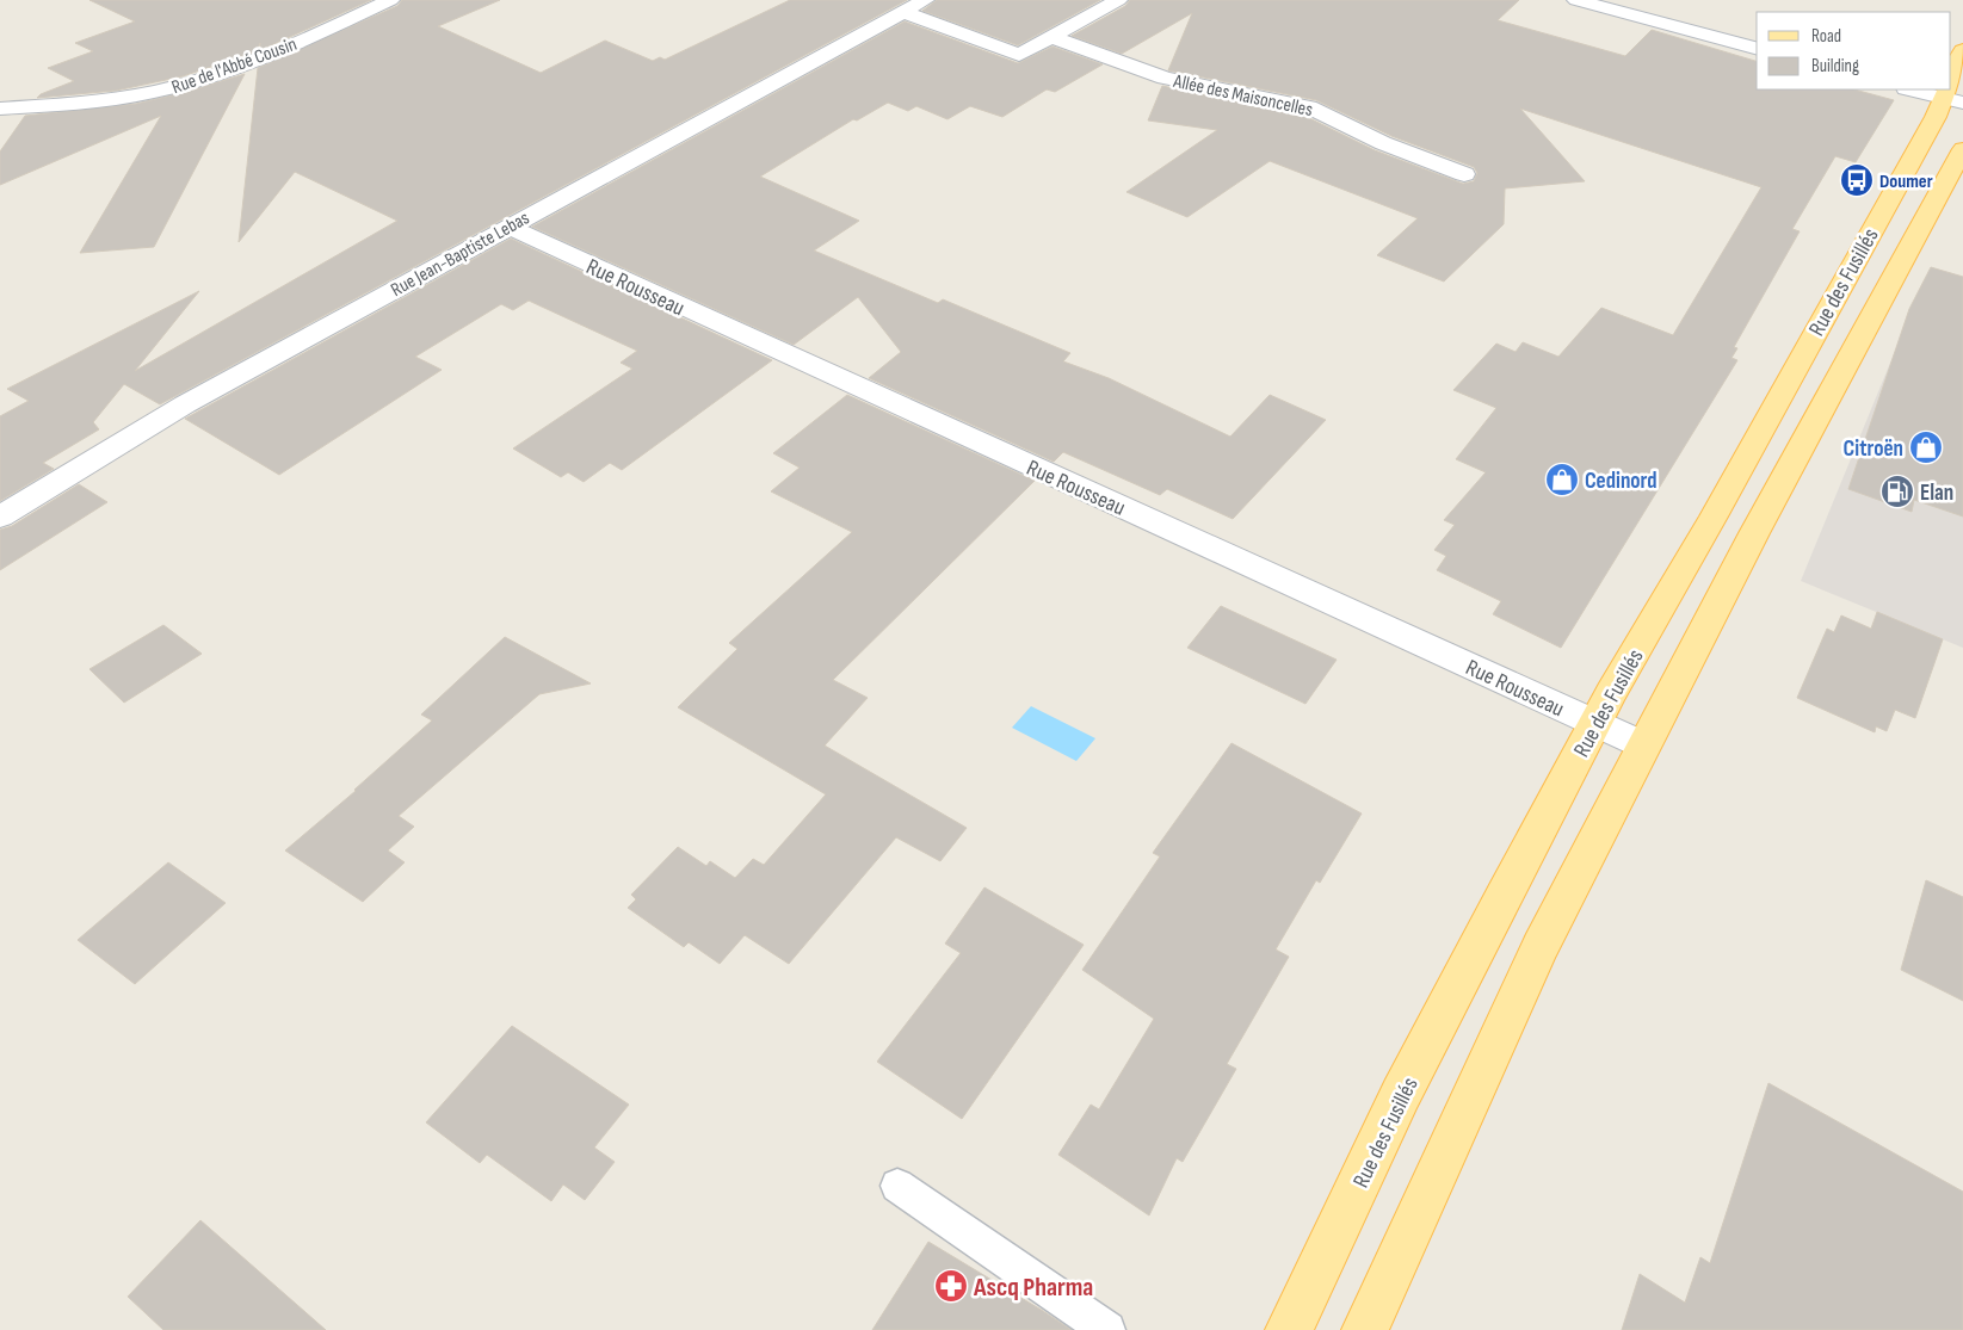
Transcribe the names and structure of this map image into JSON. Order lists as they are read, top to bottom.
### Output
{
  "streets": {
    "main road": ["Rue des Fusillés"],
    "street": [
      "Rue de l'Abbé Cousin",
      "Allée des Maisoncelles",
      "Rue Jean-Baptiste Lebas",
      "Rue Rousseau"
    ]
  },
  "crossings": [
    ["Rue Jean-Baptiste Lebas", "Rue Rousseau"],
    ["Rue des Fusillés", "Rue Rousseau"]
  ],
  "places": {
    "bus stop": ["Doumer"],
    "shop": ["Citroën", "Cedinord"],
    "fuel station": ["Elan"],
    "pharmacy": ["Ascq Pharma"]
  },
  "legend": ["Road", "Building"]
}
